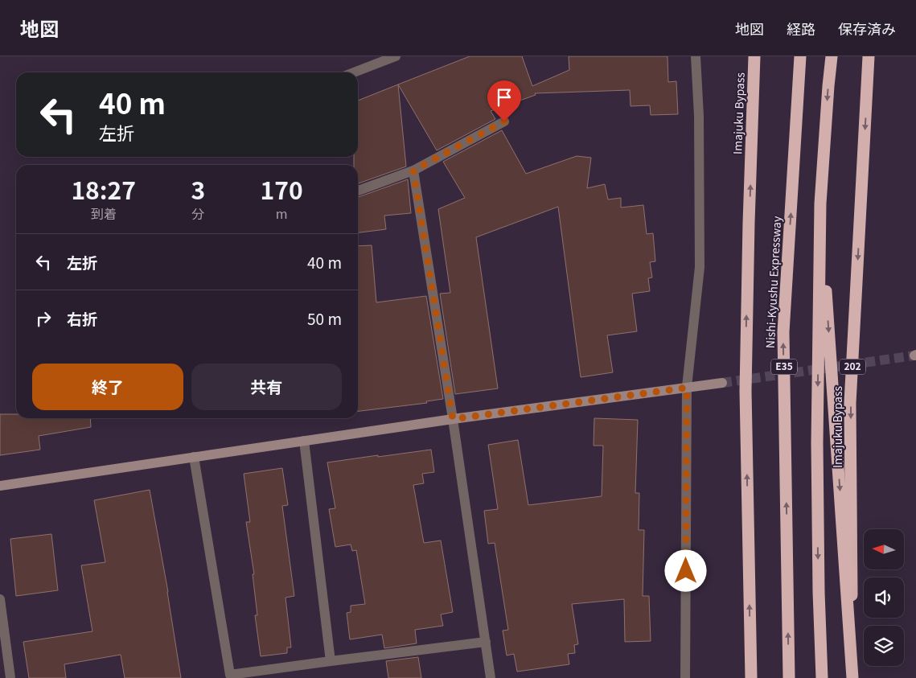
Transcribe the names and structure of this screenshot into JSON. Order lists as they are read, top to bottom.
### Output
{
  "streets": {
    "highway": [
      "Imajuku Bypass",
      "Nishi-Kyushu Expressway",
      "E35",
      "202"
    ]
  },
  "north": "left",
  "page": {
    "header": "地図",
    "nav": ["地図", "経路", "保存済み"],
    "turn": ["40 m", "左折"],
    "eta": [
      "18:27",
      "到着",
      "3",
      "分",
      "170",
      "m"
    ],
    "list": [
      {
        "name": "左折",
        "value": "40 m"
      },
      {
        "name": "右折",
        "value": "50 m"
      }
    ],
    "buttons": ["終了", "共有"]
  }
}
